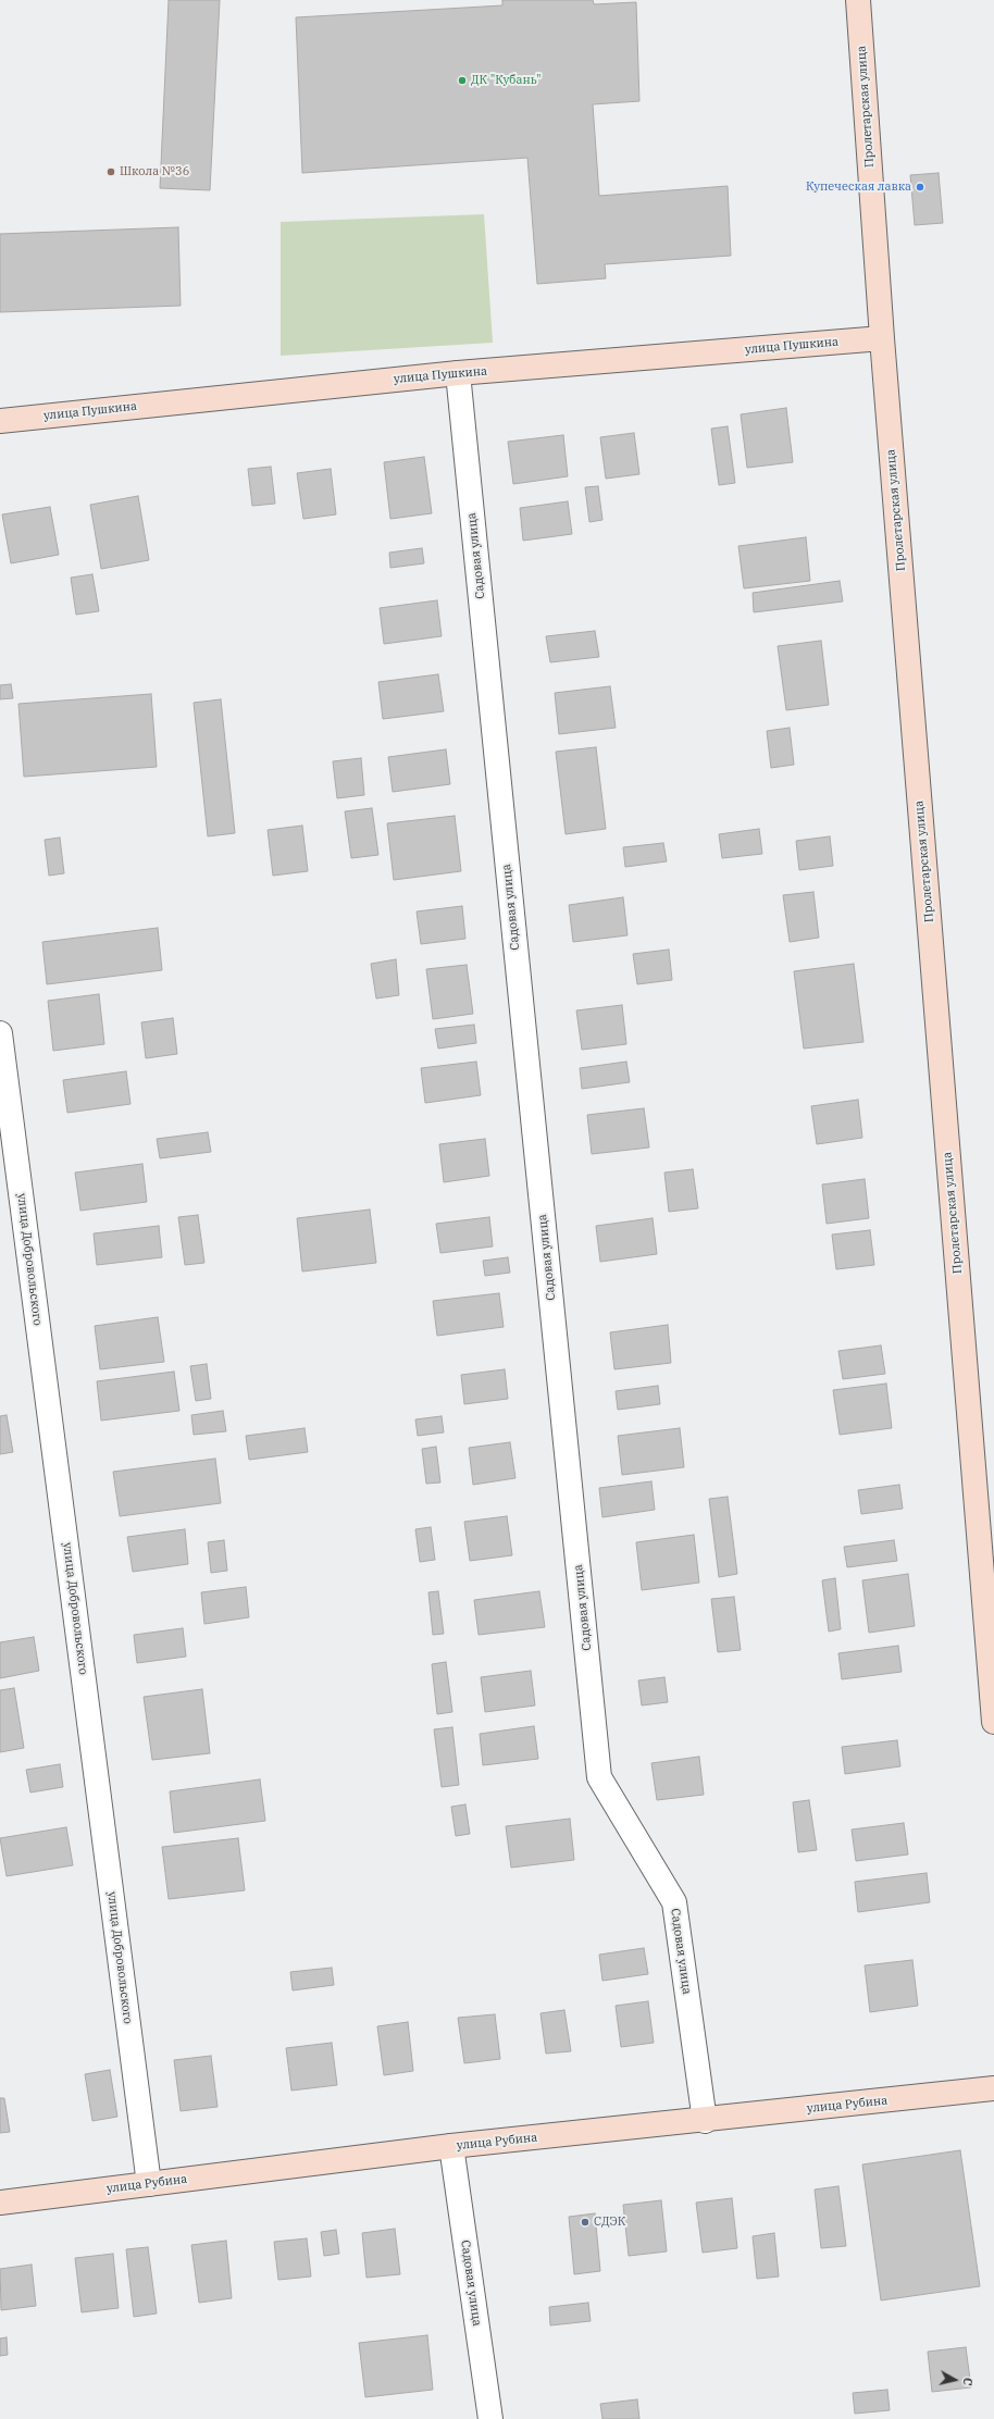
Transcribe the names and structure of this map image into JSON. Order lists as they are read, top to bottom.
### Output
{
  "streets": {
    "street": [
      "Пролетарская улица",
      "улица Пушкина",
      "Садовая улица",
      "улица Добровольского",
      "улица Рубина"
    ]
  },
  "crossings": [
    ["Пролетарская улица", "улица Пушкина"],
    ["улица Пушкина", "Садовая улица"],
    ["Садовая улица", "улица Рубина"],
    ["улица Добровольского", "улица Рубина"]
  ],
  "places": [
    "ДК \"Кубань\"",
    "Школа №36",
    "Купеческая лавка",
    "СДЭК"
  ],
  "north": "right"
}
